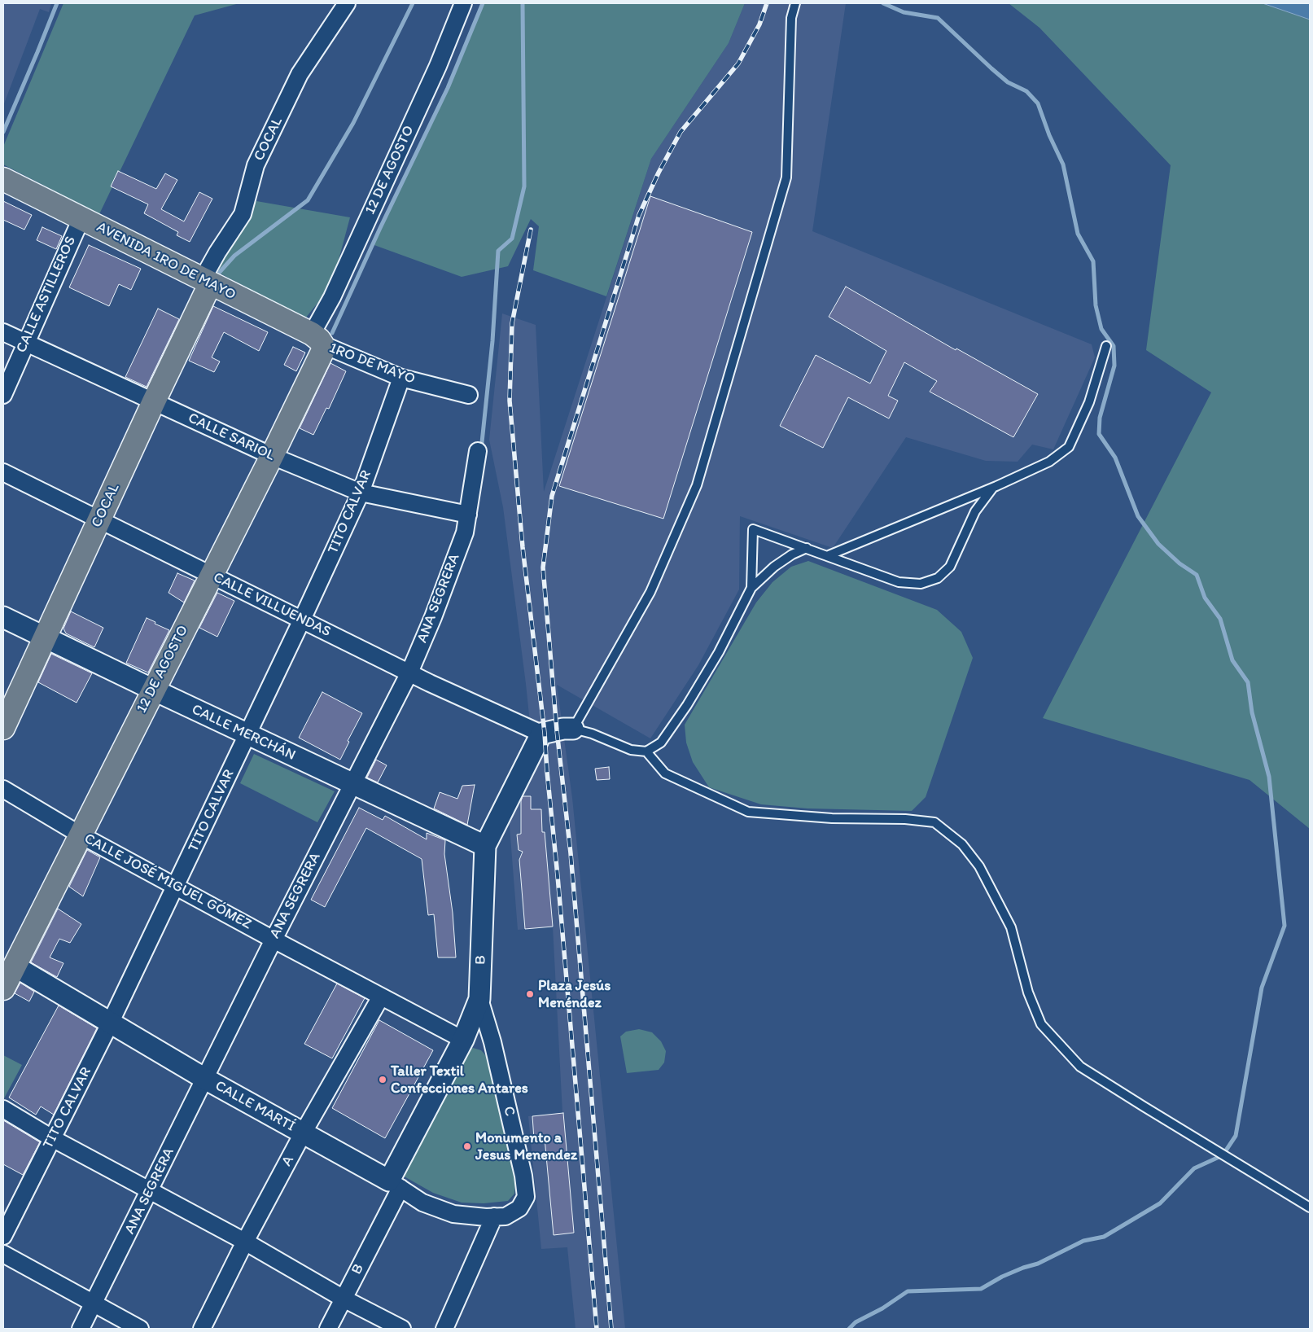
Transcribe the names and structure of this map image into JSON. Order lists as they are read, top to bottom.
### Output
{
  "streets": {
    "main road": ["COCAL", "12 DE AGOSTO", "AVENIDA 1RO DE MAYO"],
    "street": [
      "CALLE ASTILLEROS",
      "1RO DE MAYO",
      "CALLE SARIOL",
      "TITO CALVAR",
      "ANA SEGRERA",
      "CALLE VILLUENDAS",
      "CALLE MERCHÁN",
      "CALLE JOSÉ MIGUEL GÓMEZ",
      "B",
      "CALLE MARTÍ",
      "C",
      "A"
    ]
  },
  "crossings": [
    ["COCAL", "AVENIDA 1RO DE MAYO"],
    ["COCAL", "CALLE SARIOL"],
    ["COCAL", "CALLE VILLUENDAS"],
    ["COCAL", "CALLE MERCHÁN"],
    ["12 DE AGOSTO", "AVENIDA 1RO DE MAYO"],
    ["12 DE AGOSTO", "1RO DE MAYO"],
    ["12 DE AGOSTO", "CALLE SARIOL"],
    ["12 DE AGOSTO", "CALLE VILLUENDAS"],
    ["12 DE AGOSTO", "CALLE MERCHÁN"],
    ["12 DE AGOSTO", "CALLE JOSÉ MIGUEL GÓMEZ"],
    ["12 DE AGOSTO", "CALLE MARTÍ"],
    ["AVENIDA 1RO DE MAYO", "CALLE ASTILLEROS"],
    ["AVENIDA 1RO DE MAYO", "1RO DE MAYO"],
    ["CALLE ASTILLEROS", "CALLE SARIOL"],
    ["1RO DE MAYO", "TITO CALVAR"],
    ["CALLE SARIOL", "TITO CALVAR"],
    ["CALLE SARIOL", "ANA SEGRERA"],
    ["TITO CALVAR", "CALLE VILLUENDAS"],
    ["TITO CALVAR", "CALLE MERCHÁN"],
    ["TITO CALVAR", "CALLE JOSÉ MIGUEL GÓMEZ"],
    ["TITO CALVAR", "CALLE MARTÍ"],
    ["ANA SEGRERA", "CALLE VILLUENDAS"],
    ["ANA SEGRERA", "CALLE MERCHÁN"],
    ["ANA SEGRERA", "CALLE JOSÉ MIGUEL GÓMEZ"],
    ["ANA SEGRERA", "CALLE MARTÍ"],
    ["CALLE VILLUENDAS", "B"],
    ["CALLE MERCHÁN", "B"],
    ["CALLE JOSÉ MIGUEL GÓMEZ", "B"],
    ["CALLE JOSÉ MIGUEL GÓMEZ", "A"],
    ["B", "CALLE MARTÍ"],
    ["B", "C"],
    ["CALLE MARTÍ", "C"],
    ["CALLE MARTÍ", "A"]
  ],
  "places": ["Plaza Jesús Menéndez", "Taller Textil Confecciones Antares", "Monumento a Jesus Menendez"]
}
